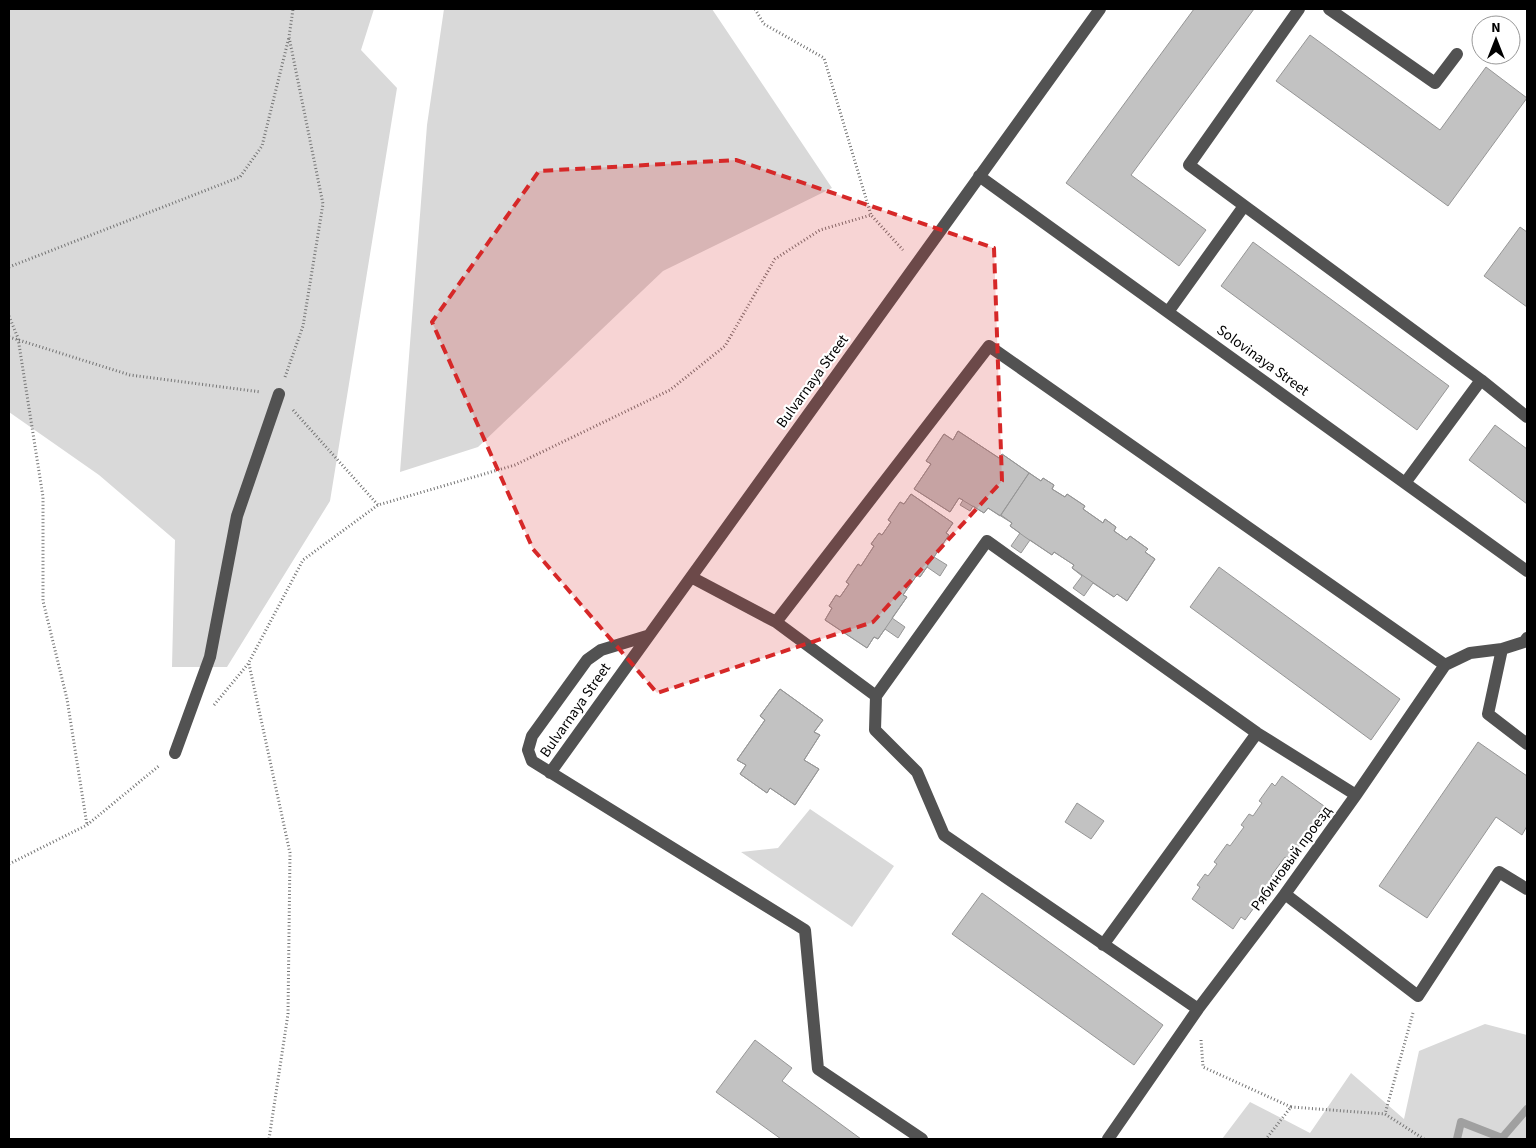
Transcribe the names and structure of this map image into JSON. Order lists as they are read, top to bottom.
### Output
{
  "streets": {
    "street": ["Solovinaya Street", "Bulvarnaya Street", "Рябиновый проезд"]
  },
  "crossings": [
    ["Solovinaya Street", "Bulvarnaya Street"]
  ],
  "north": "top"
}
